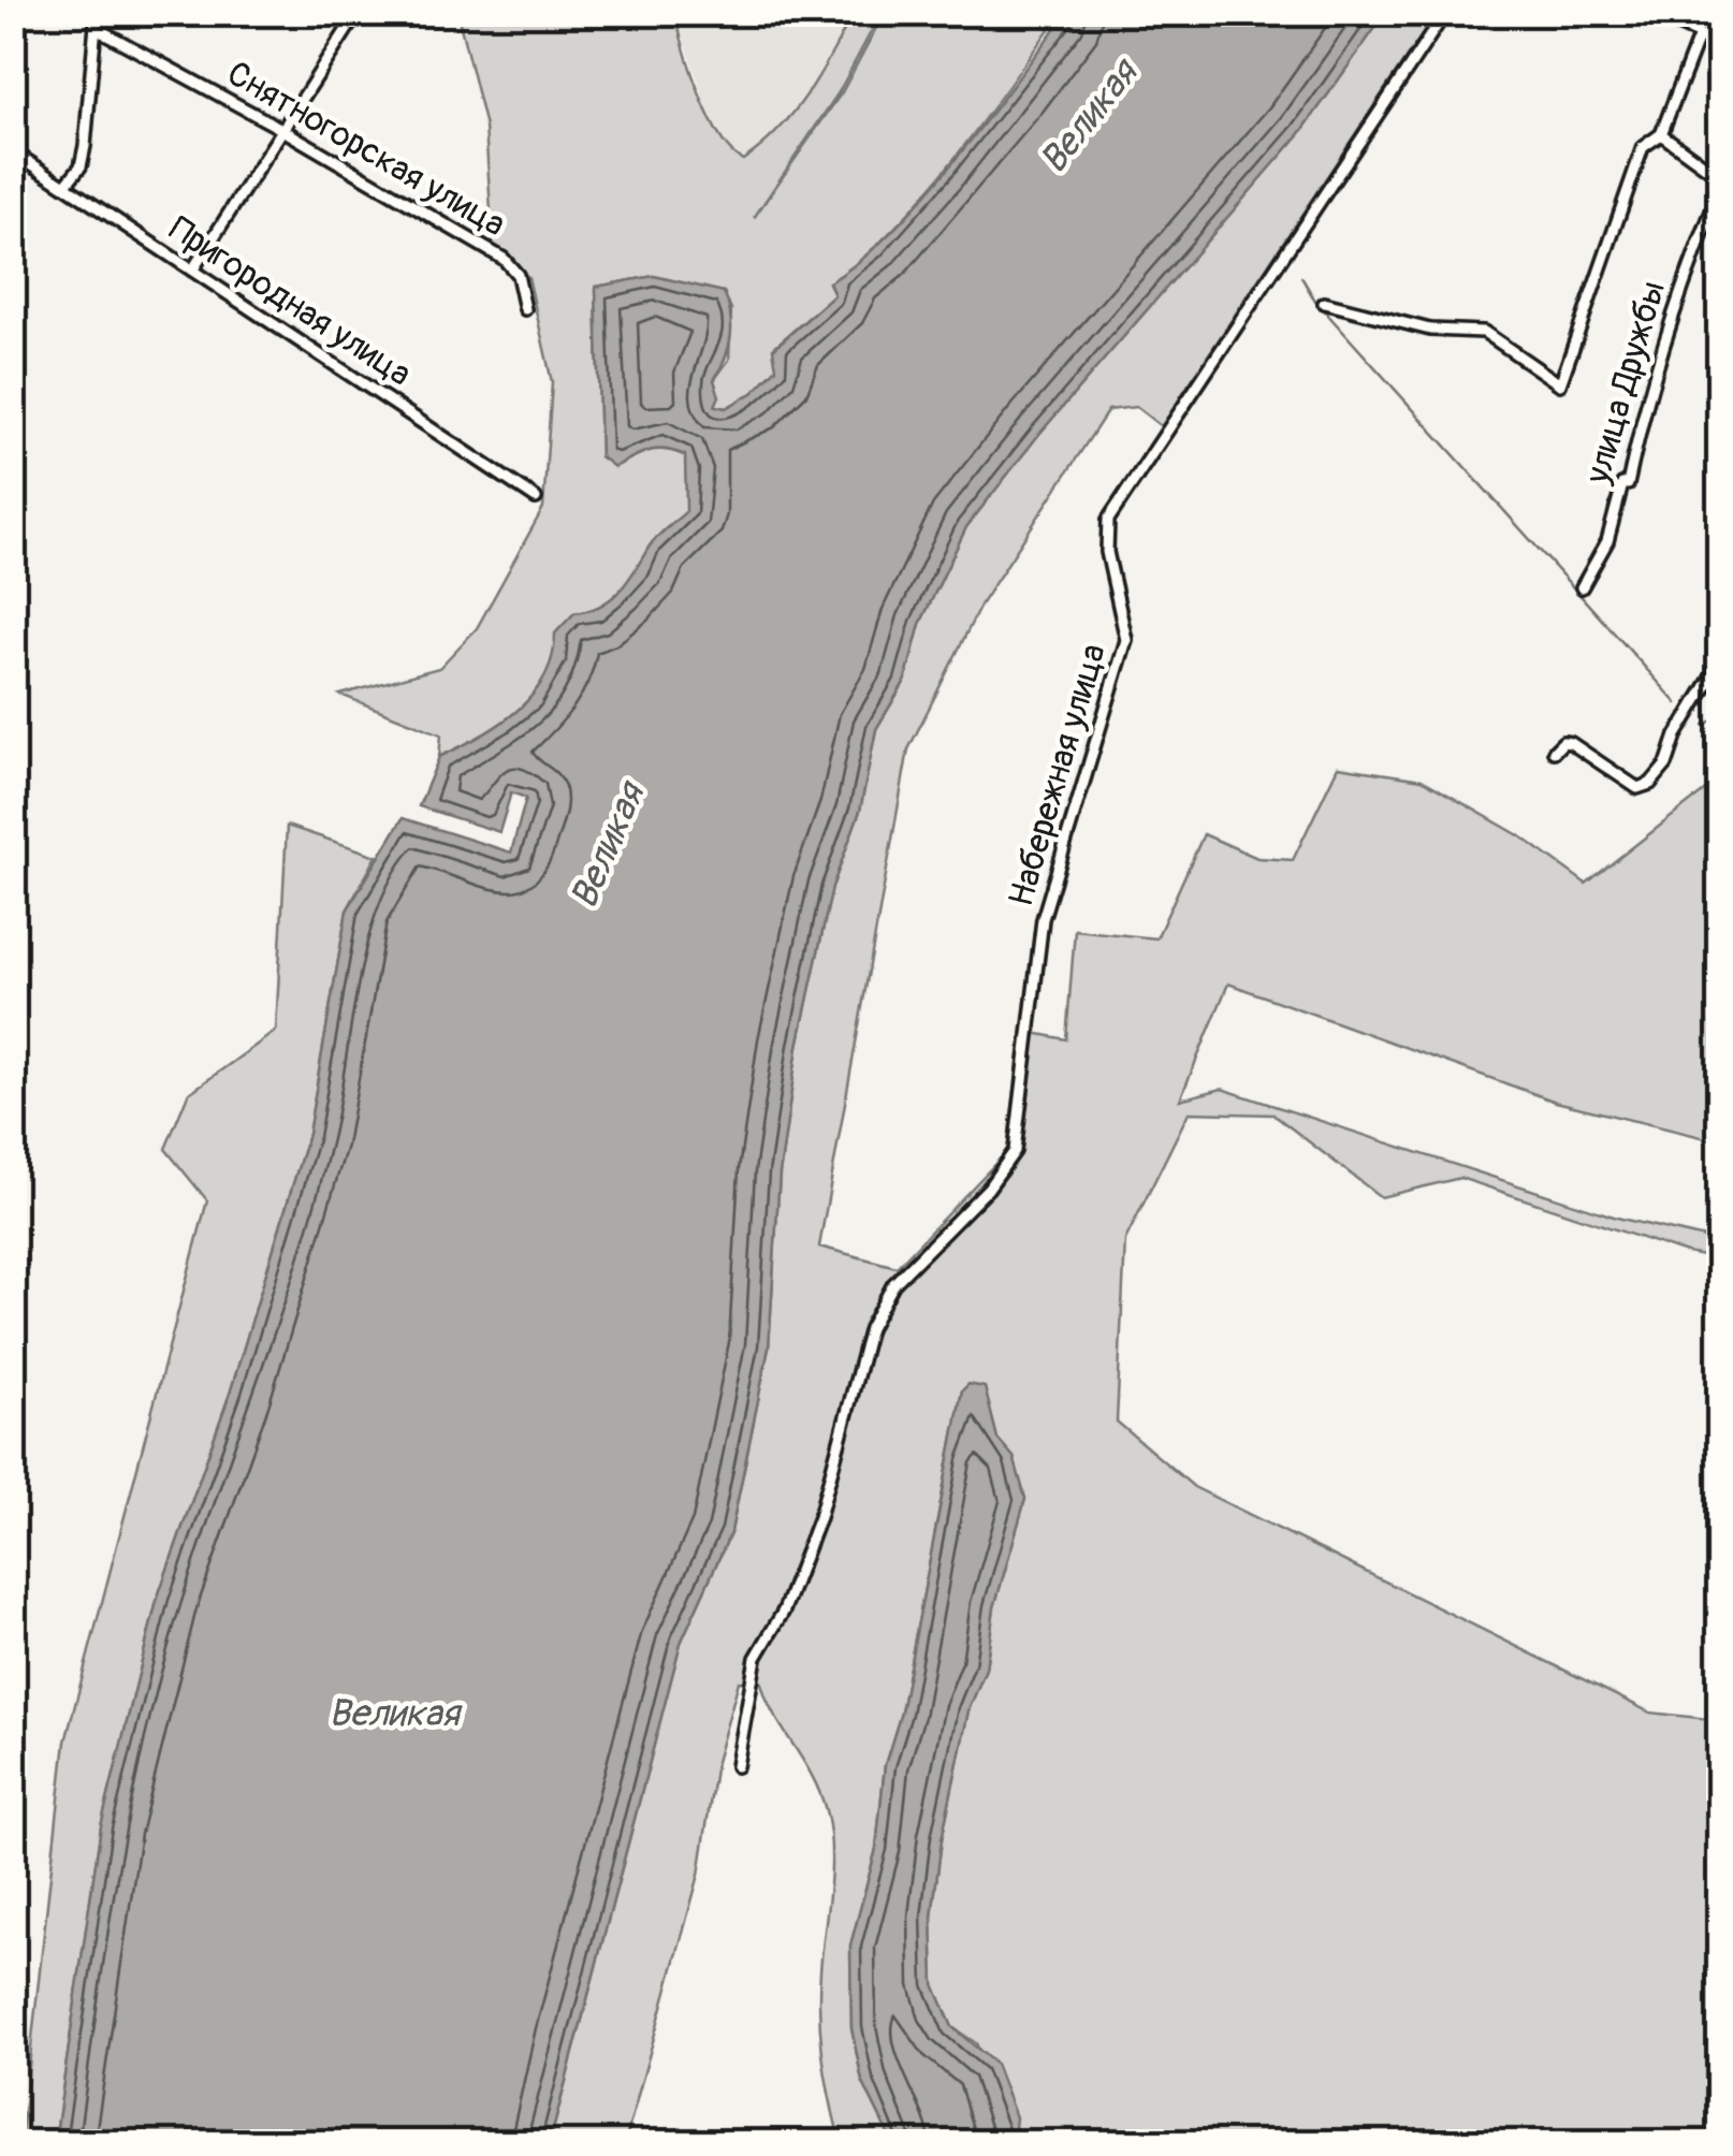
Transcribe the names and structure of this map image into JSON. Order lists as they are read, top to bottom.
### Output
{
  "streets": {
    "street": [
      "Снятногорская улица",
      "Пригородная улица",
      "улица Дружбы",
      "Набережная улица"
    ]
  },
  "water": ["Великая"]
}
